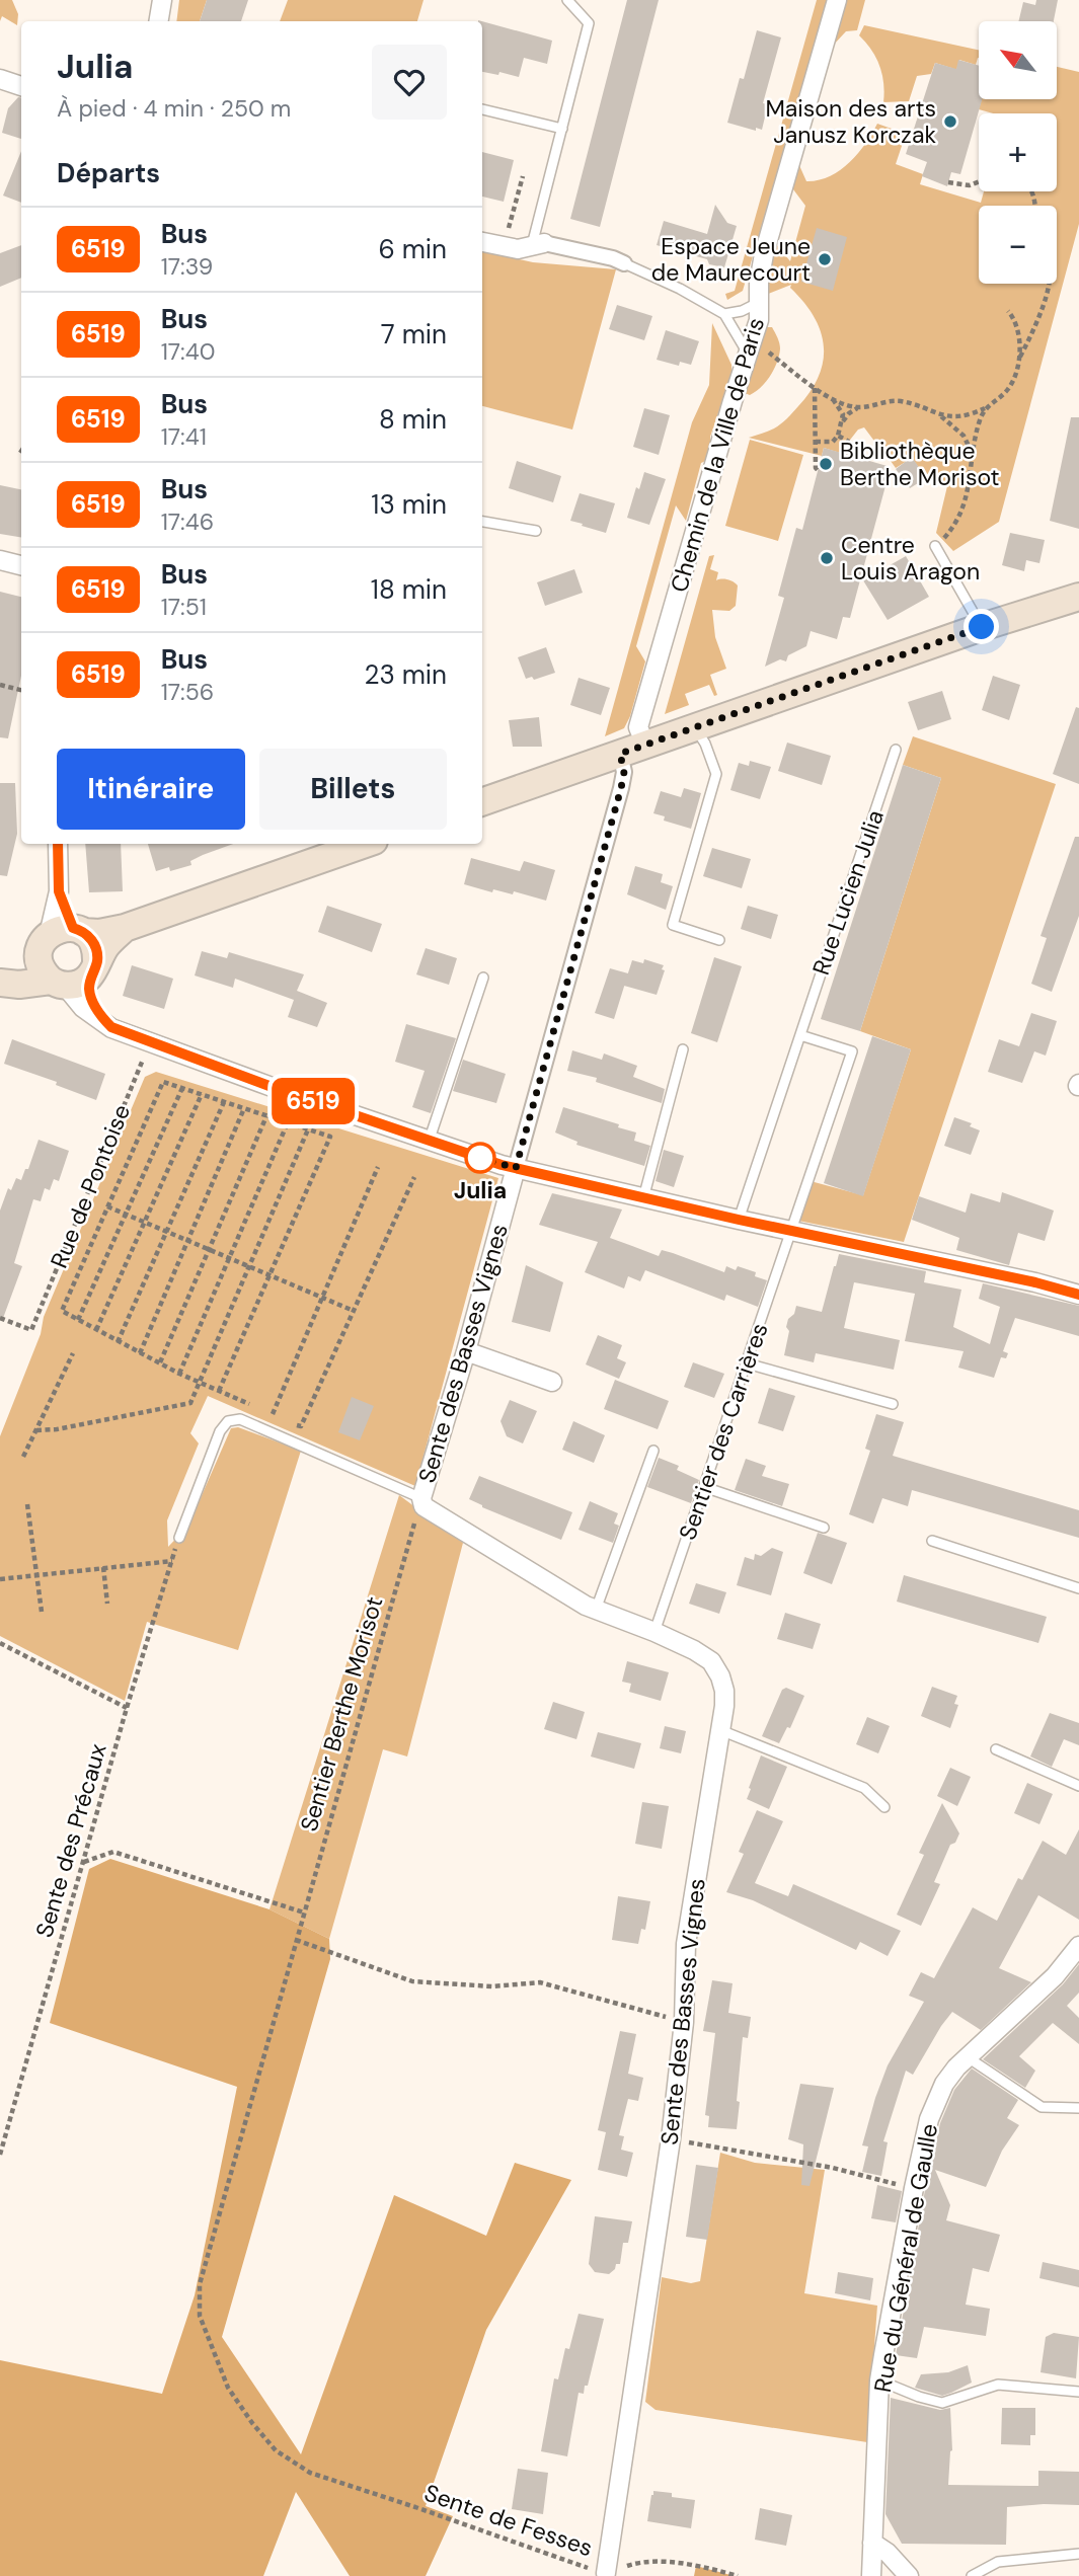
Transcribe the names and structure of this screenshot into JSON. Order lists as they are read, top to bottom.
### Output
{
  "streets": {
    "street": ["Chemin de la Ville de Paris", "Sente des Basses Vignes", "Rue du Général de Gaulle"],
    "lane": ["Rue Lucien Julia", "Sentier des Carrières"],
    "path": [
      "Rue de Pontoise",
      "Sentier Berthe Morisot",
      "Sente des Précaux",
      "Sente de Fesses"
    ]
  },
  "crossings": [
    ["Chemin de la Ville de Paris", "Sente des Basses Vignes"],
    ["Sente des Basses Vignes", "Sentier des Carrières"],
    ["Sente des Basses Vignes", "Sentier Berthe Morisot"],
    ["Sente des Basses Vignes", "Sente des Précaux"],
    ["Sente des Basses Vignes", "Sente de Fesses"],
    ["Sentier Berthe Morisot", "Sente de Fesses"]
  ],
  "places": [
    "Maison des arts Janusz Korczak",
    "Espace Jeune de Maurecourt",
    "Bibliothèque Berthe Morisot",
    "Centre Louis Aragon",
    "Julia"
  ],
  "lines": ["bus line 6519"],
  "north": "top left",
  "page": {
    "on_map": "6519",
    "map_buttons": ["+", "−"],
    "heading": [
      ["Julia", "À pied · 4 min · 250 m"],
      "Départs"
    ],
    "list": [
      {
        "mark": "6519",
        "name": "Bus",
        "note": "17:39",
        "value": "6 min"
      },
      {
        "mark": "6519",
        "name": "Bus",
        "note": "17:40",
        "value": "7 min"
      },
      {
        "mark": "6519",
        "name": "Bus",
        "note": "17:41",
        "value": "8 min"
      },
      {
        "mark": "6519",
        "name": "Bus",
        "note": "17:46",
        "value": "13 min"
      },
      {
        "mark": "6519",
        "name": "Bus",
        "note": "17:51",
        "value": "18 min"
      },
      {
        "mark": "6519",
        "name": "Bus",
        "note": "17:56",
        "value": "23 min"
      }
    ],
    "buttons": ["Itinéraire", "Billets"]
  }
}
